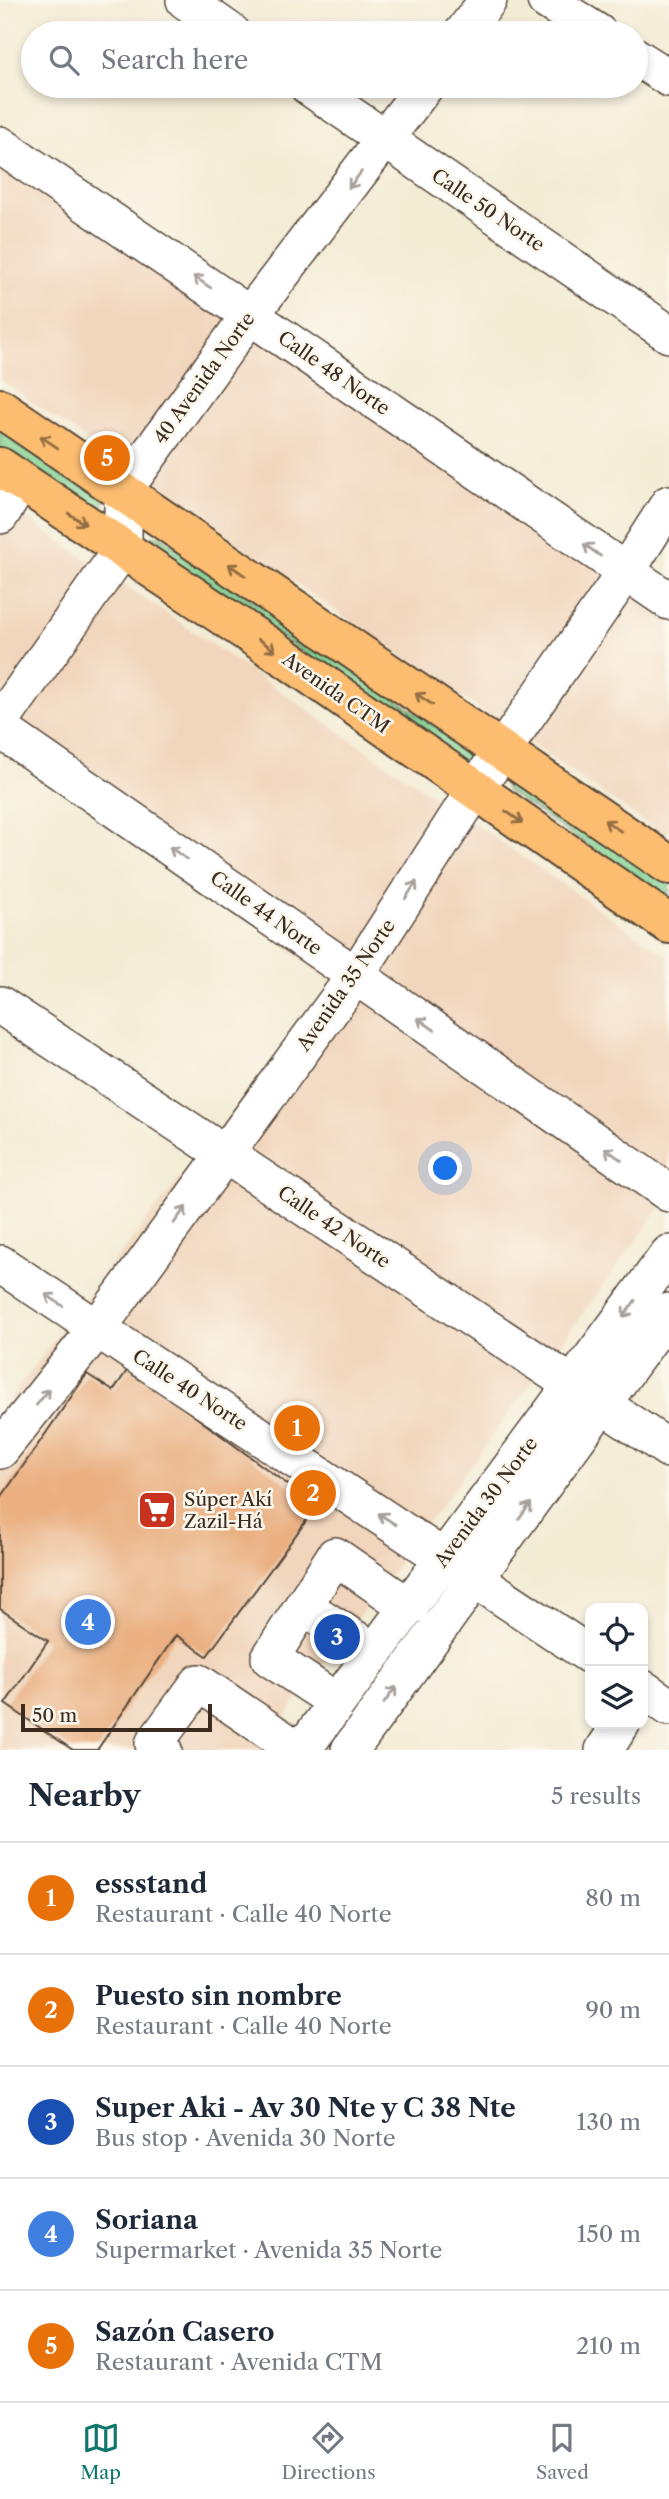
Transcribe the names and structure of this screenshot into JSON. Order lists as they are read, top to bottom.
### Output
{
  "streets": {
    "main road": ["Avenida CTM"],
    "street": [
      "Calle 50 Norte",
      "Calle 48 Norte",
      "40 Avenida Norte",
      "Calle 44 Norte",
      "Avenida 35 Norte",
      "Calle 42 Norte",
      "Calle 40 Norte",
      "Avenida 30 Norte"
    ]
  },
  "crossings": [
    ["Calle 50 Norte", "40 Avenida Norte"],
    ["Calle 48 Norte", "40 Avenida Norte"],
    ["Calle 48 Norte", "Avenida 35 Norte"],
    ["Avenida CTM", "Avenida 35 Norte"],
    ["Calle 44 Norte", "Avenida 35 Norte"],
    ["Avenida 35 Norte", "Calle 42 Norte"],
    ["Avenida 35 Norte", "Calle 40 Norte"],
    ["Calle 42 Norte", "Avenida 30 Norte"],
    ["Calle 40 Norte", "Avenida 30 Norte"]
  ],
  "one_way": [
    "Calle 48 Norte",
    "40 Avenida Norte",
    "Calle 44 Norte",
    "Avenida 35 Norte",
    "Calle 40 Norte"
  ],
  "places": {
    "supermarket": ["Súper Akí Zazil-Há"]
  },
  "scale_bar": "50 m",
  "page": {
    "search": "Search here",
    "pins": [
      "5",
      "1",
      "2",
      "4",
      "3"
    ],
    "scale": "50 m",
    "heading": ["Nearby", "5 results"],
    "list": [
      {
        "mark": "1",
        "name": "essstand",
        "note": "Restaurant · Calle 40 Norte",
        "value": "80 m"
      },
      {
        "mark": "2",
        "name": "Puesto sin nombre",
        "note": "Restaurant · Calle 40 Norte",
        "value": "90 m"
      },
      {
        "mark": "3",
        "name": "Super Aki - Av 30 Nte y C 38 Nte",
        "note": "Bus stop · Avenida 30 Norte",
        "value": "130 m"
      },
      {
        "mark": "4",
        "name": "Soriana",
        "note": "Supermarket · Avenida 35 Norte",
        "value": "150 m"
      },
      {
        "mark": "5",
        "name": "Sazón Casero",
        "note": "Restaurant · Avenida CTM",
        "value": "210 m"
      }
    ],
    "nav": ["Map", "Directions", "Saved"]
  }
}
